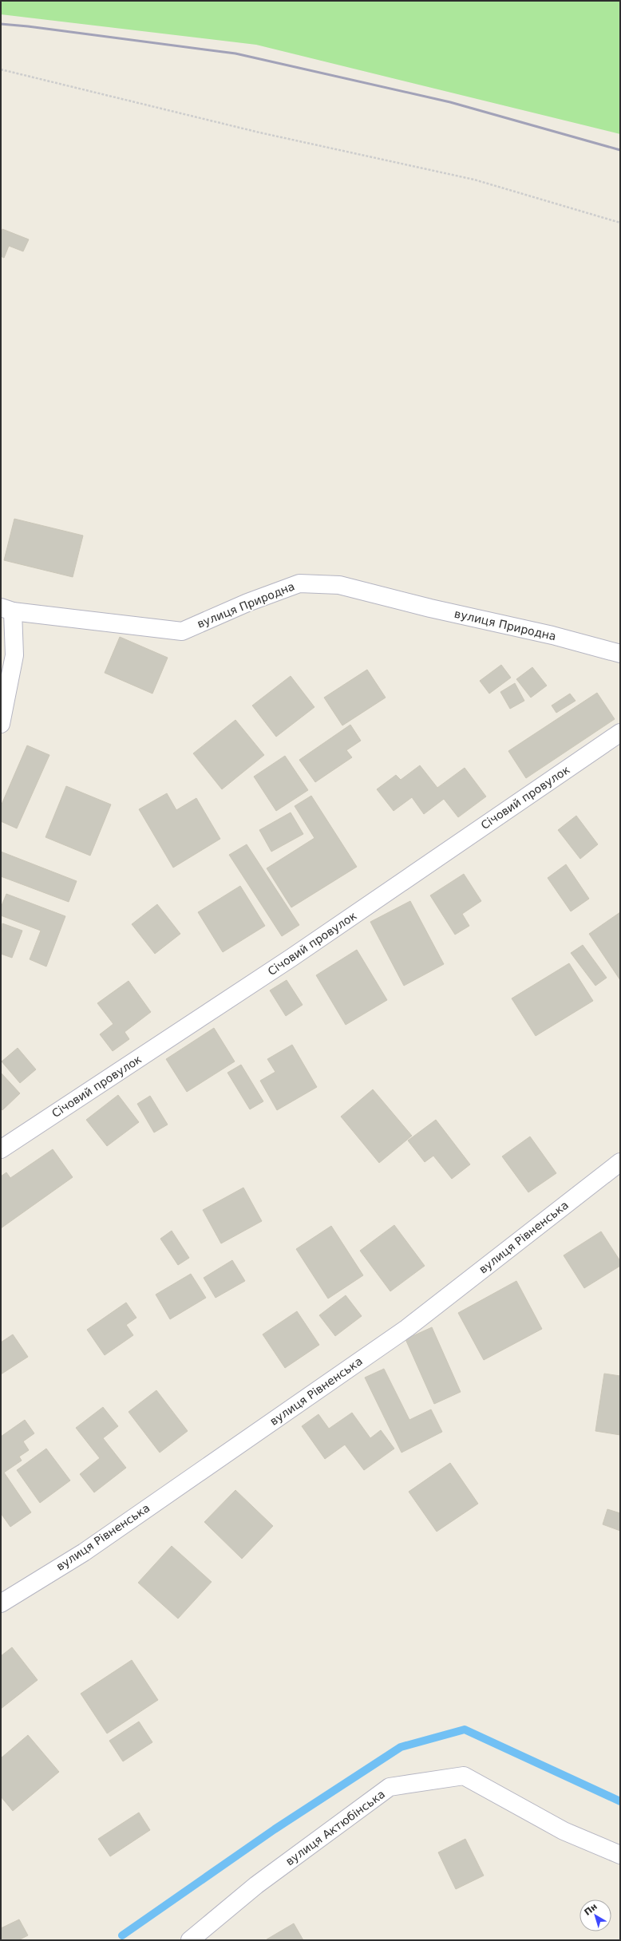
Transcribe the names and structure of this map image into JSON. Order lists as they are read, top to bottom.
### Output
{
  "streets": {
    "street": [
      "вулиця Природна",
      "Січовий провулок",
      "вулиця Рівненська",
      "вулиця Актюбінська"
    ]
  },
  "north": "top left"
}
